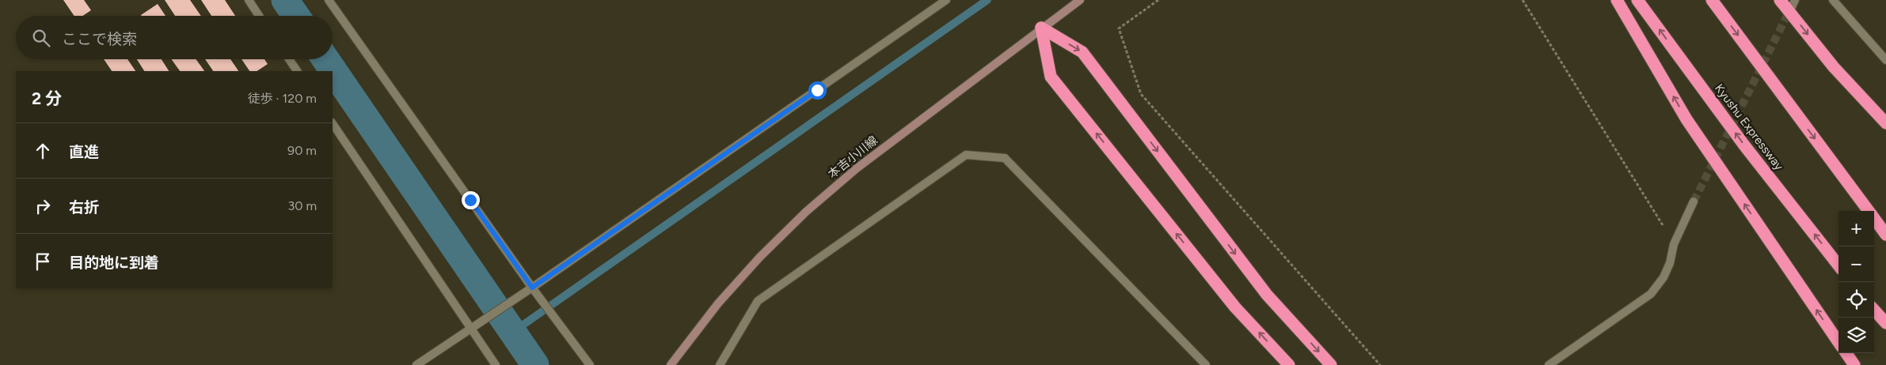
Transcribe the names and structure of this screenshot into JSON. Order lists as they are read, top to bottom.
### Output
{
  "streets": {
    "highway": ["Kyushu Expressway"],
    "main road": ["本吉小川線"]
  },
  "page": {
    "search": "ここで検索",
    "heading": ["2 分", "徒歩 · 120 m"],
    "list": [
      ["直進", "90 m"],
      ["右折", "30 m"],
      "目的地に到着"
    ],
    "map_buttons": ["+", "−"]
  }
}
